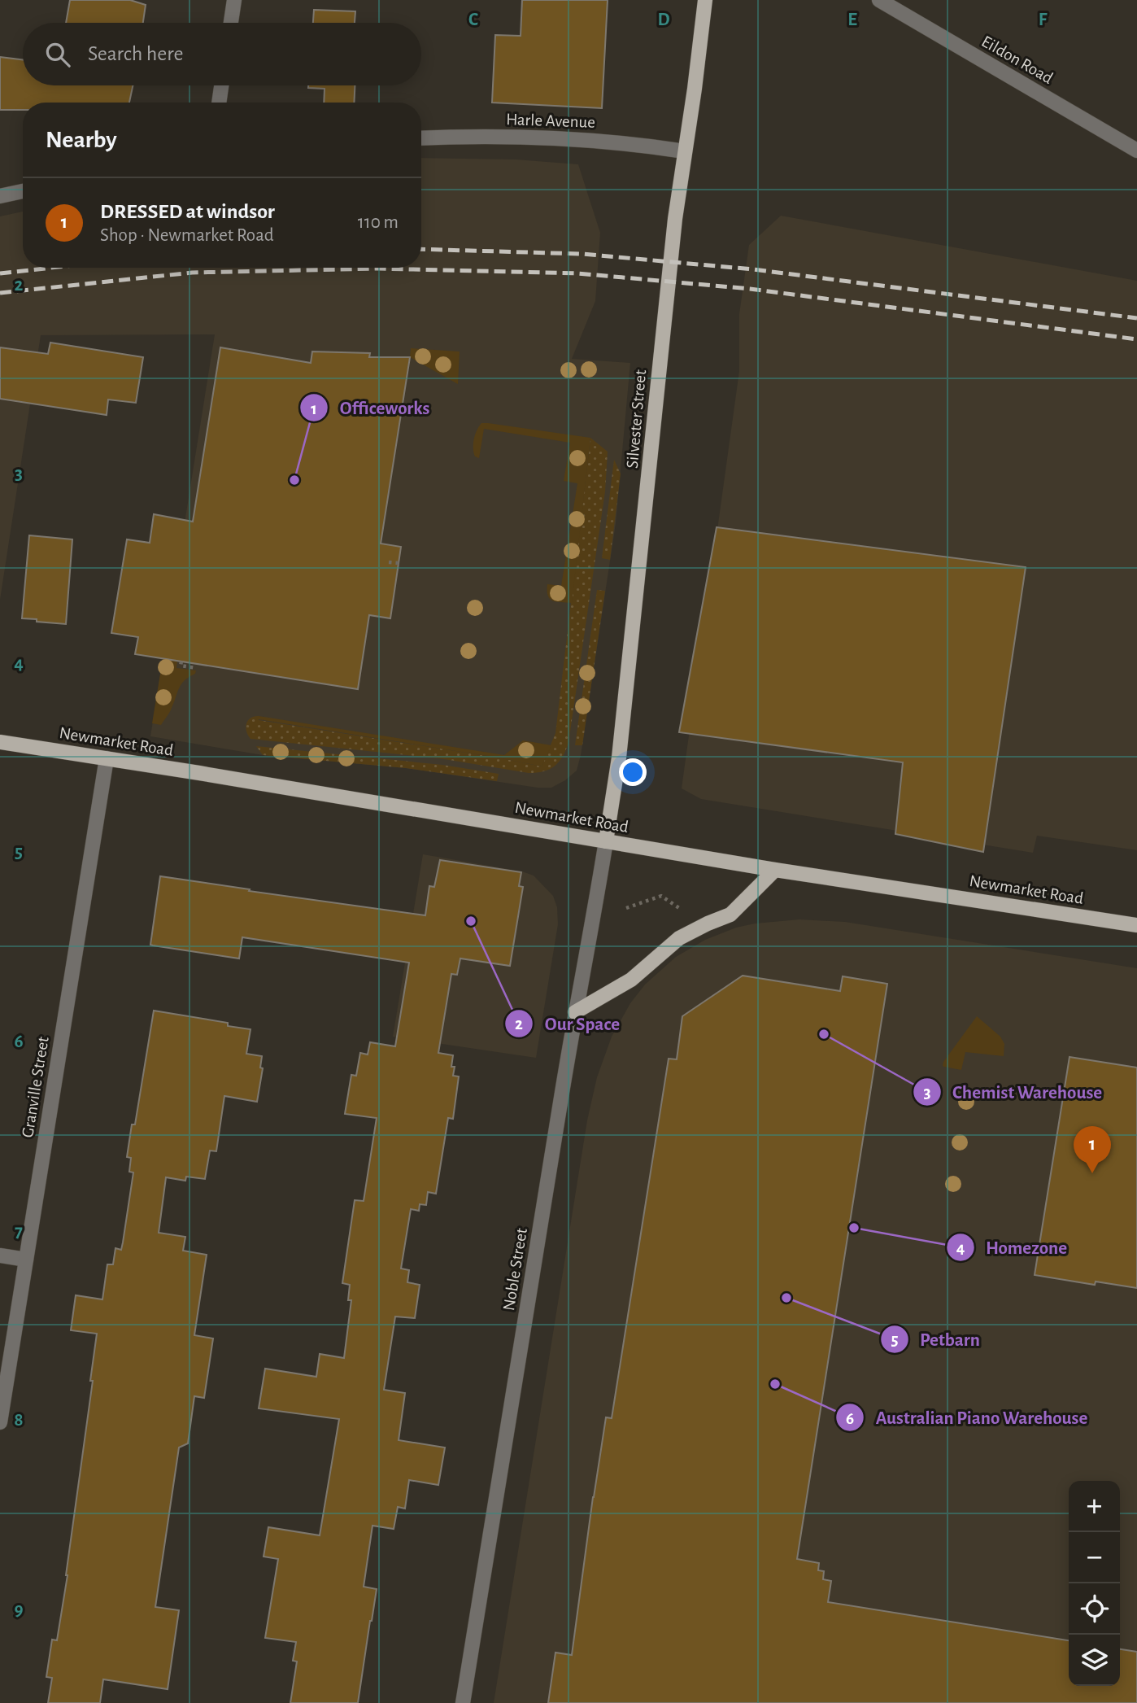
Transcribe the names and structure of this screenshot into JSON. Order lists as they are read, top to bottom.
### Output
{
  "streets": {
    "main road": ["Silvester Street", "Newmarket Road"],
    "street": [
      "Eildon Road",
      "Harle Avenue",
      "Granville Street",
      "Noble Street"
    ]
  },
  "crossings": [
    ["Harle Avenue", "Silvester Street"],
    ["Silvester Street", "Newmarket Road"],
    ["Silvester Street", "Noble Street"],
    ["Newmarket Road", "Granville Street"],
    ["Newmarket Road", "Noble Street"]
  ],
  "places": [
    "Officeworks",
    "Our Space",
    "Chemist Warehouse",
    "Homezone",
    "Petbarn",
    "Australian Piano Warehouse"
  ],
  "page": {
    "search": "Search here",
    "heading": "Nearby",
    "list": [
      {
        "mark": "1",
        "name": "DRESSED at windsor",
        "note": "Shop · Newmarket Road",
        "value": "110 m"
      }
    ],
    "pins": "1",
    "map_buttons": ["+", "−"]
  },
  "grid": {
    "columns": [
      "C",
      "D",
      "E",
      "F"
    ],
    "rows": [
      "2",
      "3",
      "4",
      "5",
      "6",
      "7",
      "8",
      "9"
    ]
  }
}
